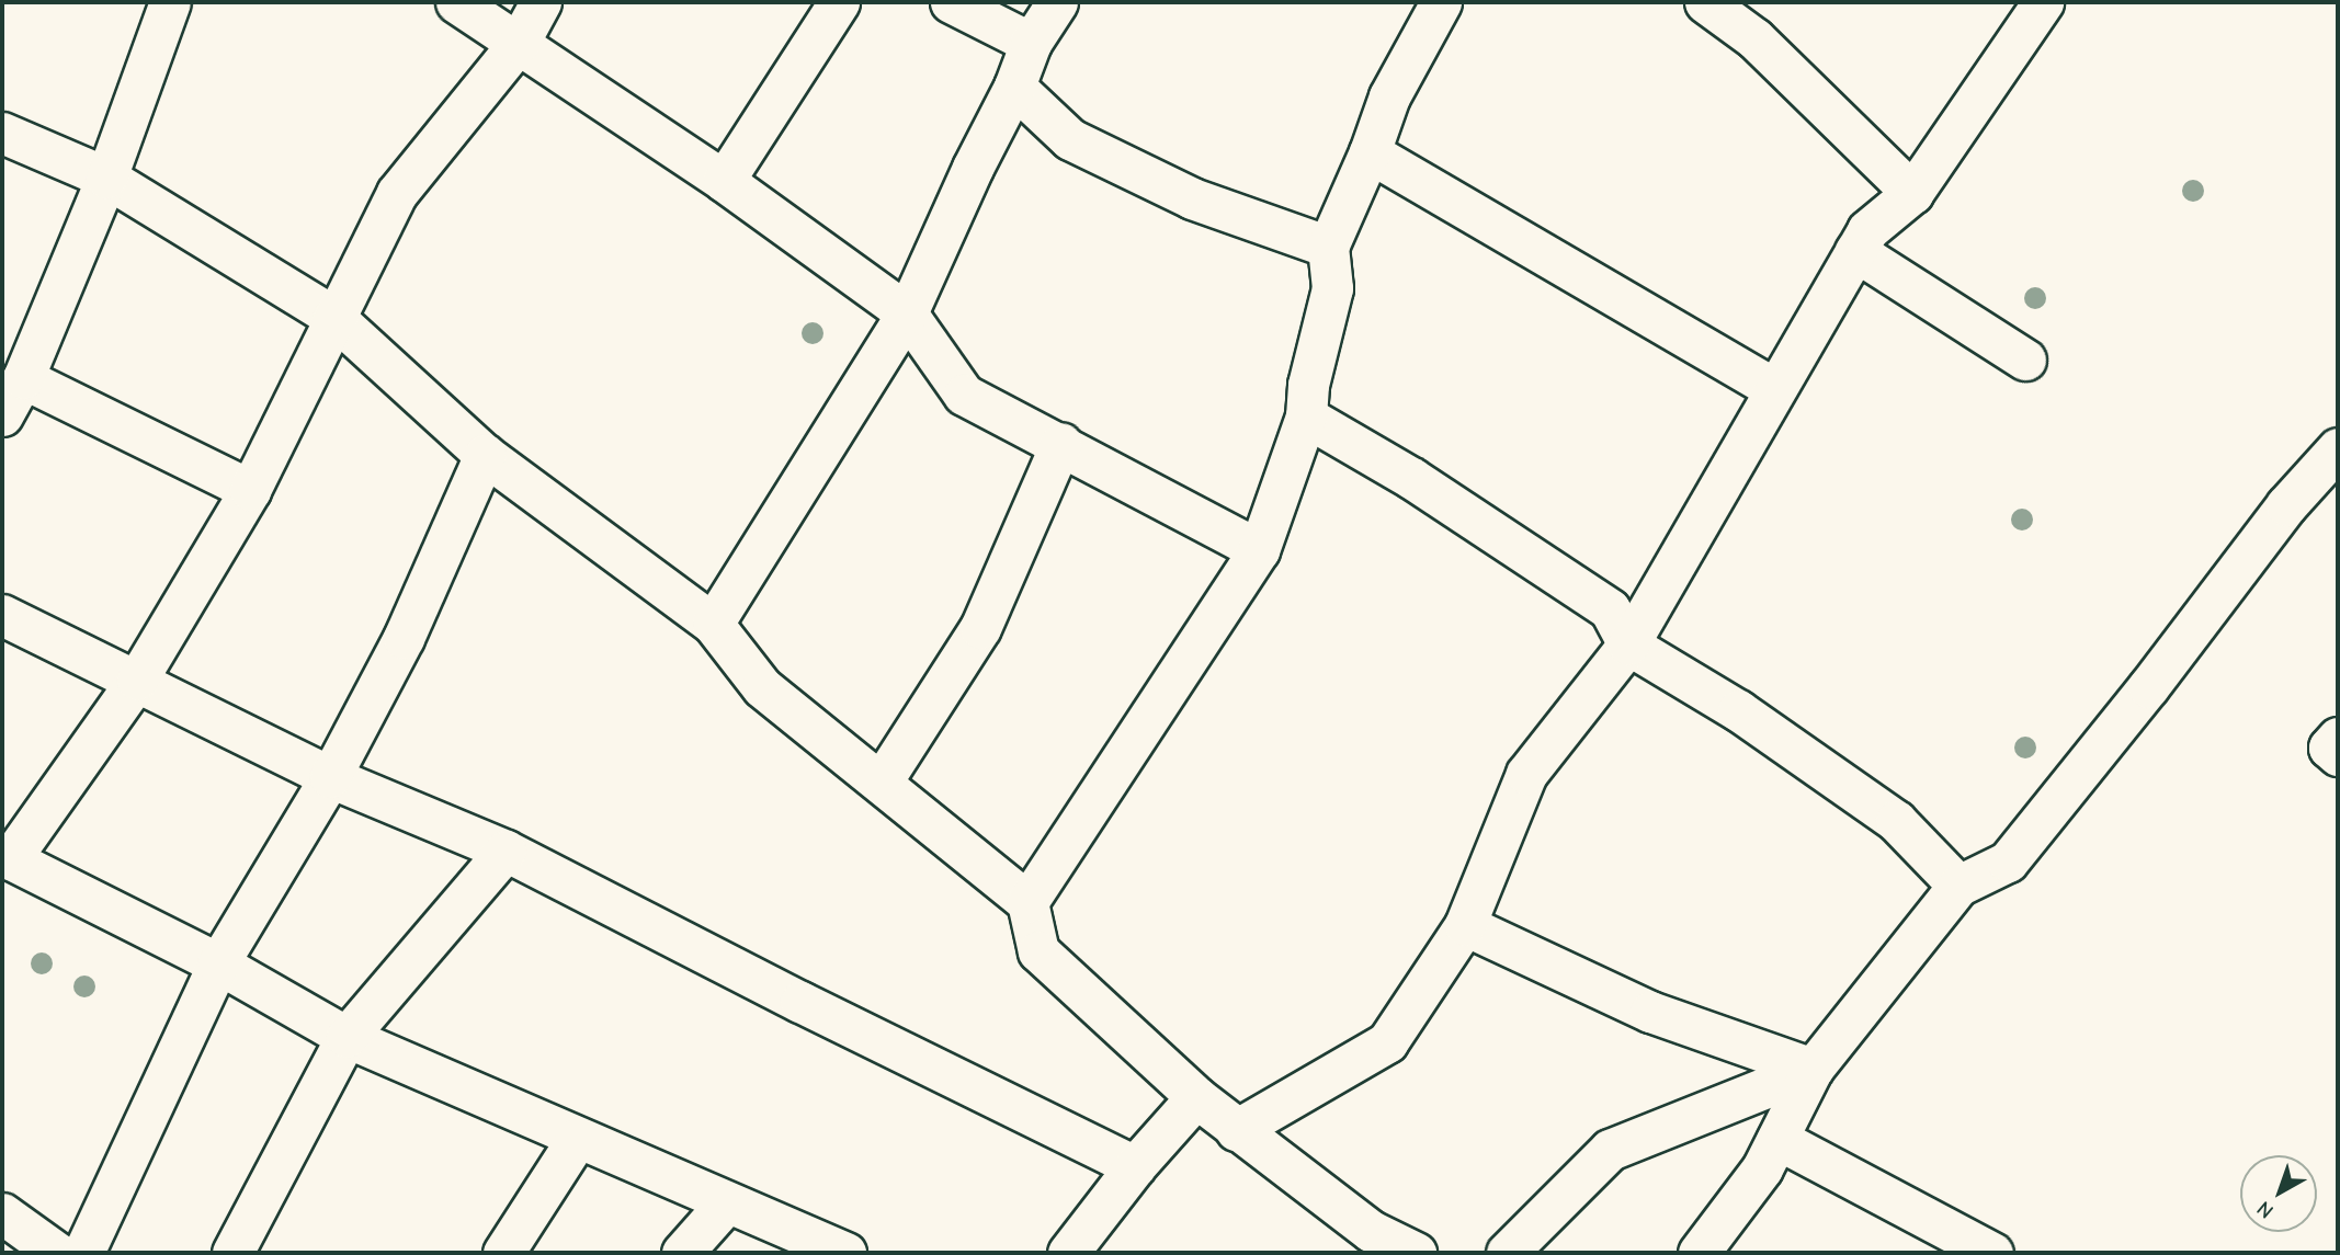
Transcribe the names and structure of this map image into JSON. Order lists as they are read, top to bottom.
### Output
{
  "north": "bottom left"
}
